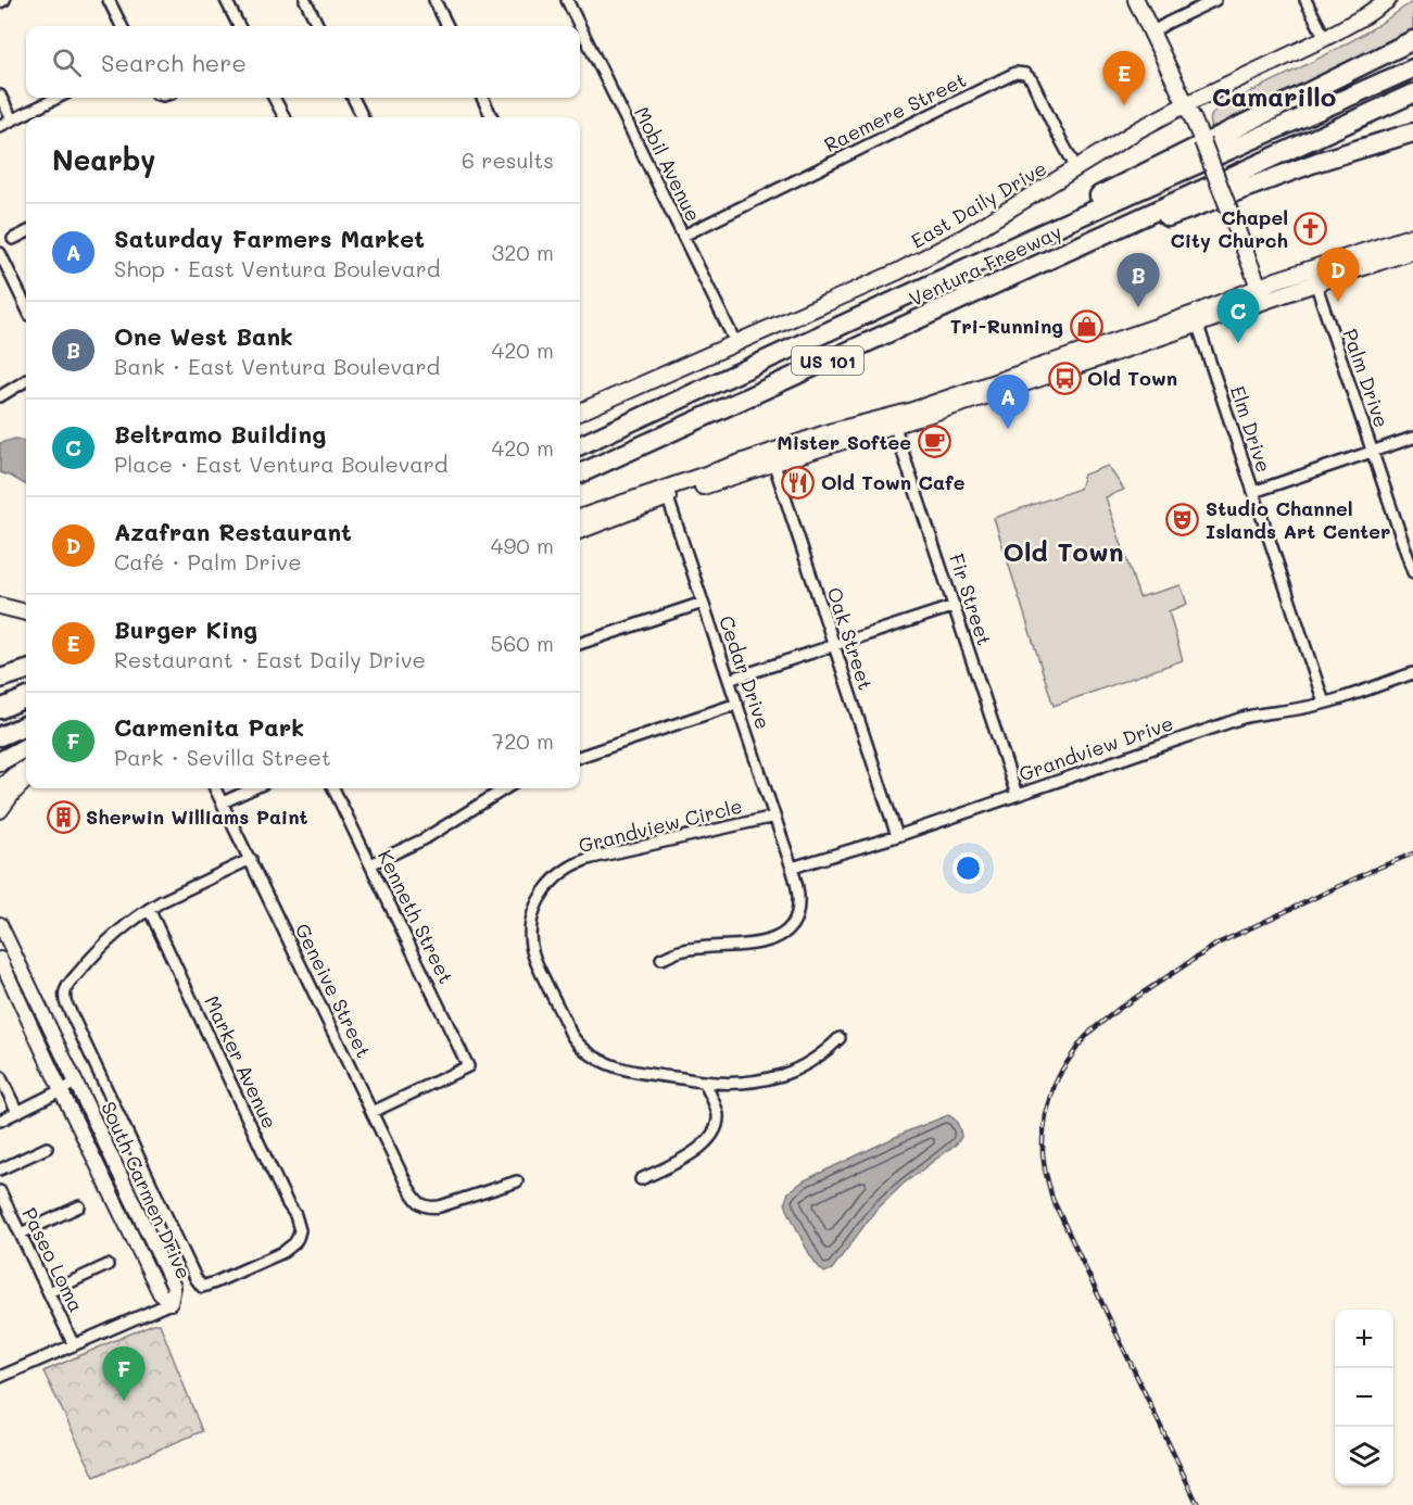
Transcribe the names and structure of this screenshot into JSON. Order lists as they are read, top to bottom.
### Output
{
  "streets": {
    "highway": ["Ventura Freeway", "US 101"],
    "main road": ["East Daily Drive"],
    "street": [
      "Raemere Street",
      "Mobil Avenue",
      "Palm Drive",
      "Elm Drive",
      "Fir Street",
      "Oak Street",
      "Cedar Drive",
      "Grandview Drive",
      "Grandview Circle",
      "Kenneth Street",
      "Geneive Street",
      "Marker Avenue",
      "South Carmen Drive",
      "Paseo Loma"
    ]
  },
  "crossings": [
    ["Raemere Street", "Mobil Avenue"],
    ["Raemere Street", "East Daily Drive"],
    ["Mobil Avenue", "East Daily Drive"],
    ["Elm Drive", "Grandview Drive"],
    ["Fir Street", "Grandview Drive"],
    ["Oak Street", "Grandview Drive"],
    ["Cedar Drive", "Grandview Drive"],
    ["Cedar Drive", "Grandview Circle"],
    ["Kenneth Street", "Geneive Street"]
  ],
  "districts": ["Camarillo", "Old Town"],
  "places": {
    "church": ["Chapel City Church"],
    "shop": ["Tri-Running"],
    "bus stop": ["Old Town"],
    "cafe": ["Mister Softee"],
    "restaurant": ["Old Town Cafe"],
    "theatre": ["Studio Channel Islands Art Center"],
    "building": ["Sherwin Williams Paint"]
  },
  "page": {
    "search": "Search here",
    "pins": [
      "E",
      "D",
      "B",
      "C",
      "A",
      "F"
    ],
    "heading": ["Nearby", "6 results"],
    "list": [
      {
        "mark": "A",
        "name": "Saturday Farmers Market",
        "note": "Shop · East Ventura Boulevard",
        "value": "320 m"
      },
      {
        "mark": "B",
        "name": "One West Bank",
        "note": "Bank · East Ventura Boulevard",
        "value": "420 m"
      },
      {
        "mark": "C",
        "name": "Beltramo Building",
        "note": "Place · East Ventura Boulevard",
        "value": "420 m"
      },
      {
        "mark": "D",
        "name": "Azafran Restaurant",
        "note": "Café · Palm Drive",
        "value": "490 m"
      },
      {
        "mark": "E",
        "name": "Burger King",
        "note": "Restaurant · East Daily Drive",
        "value": "560 m"
      },
      {
        "mark": "F",
        "name": "Carmenita Park",
        "note": "Park · Sevilla Street",
        "value": "720 m"
      }
    ],
    "map_buttons": ["+", "−"]
  }
}
